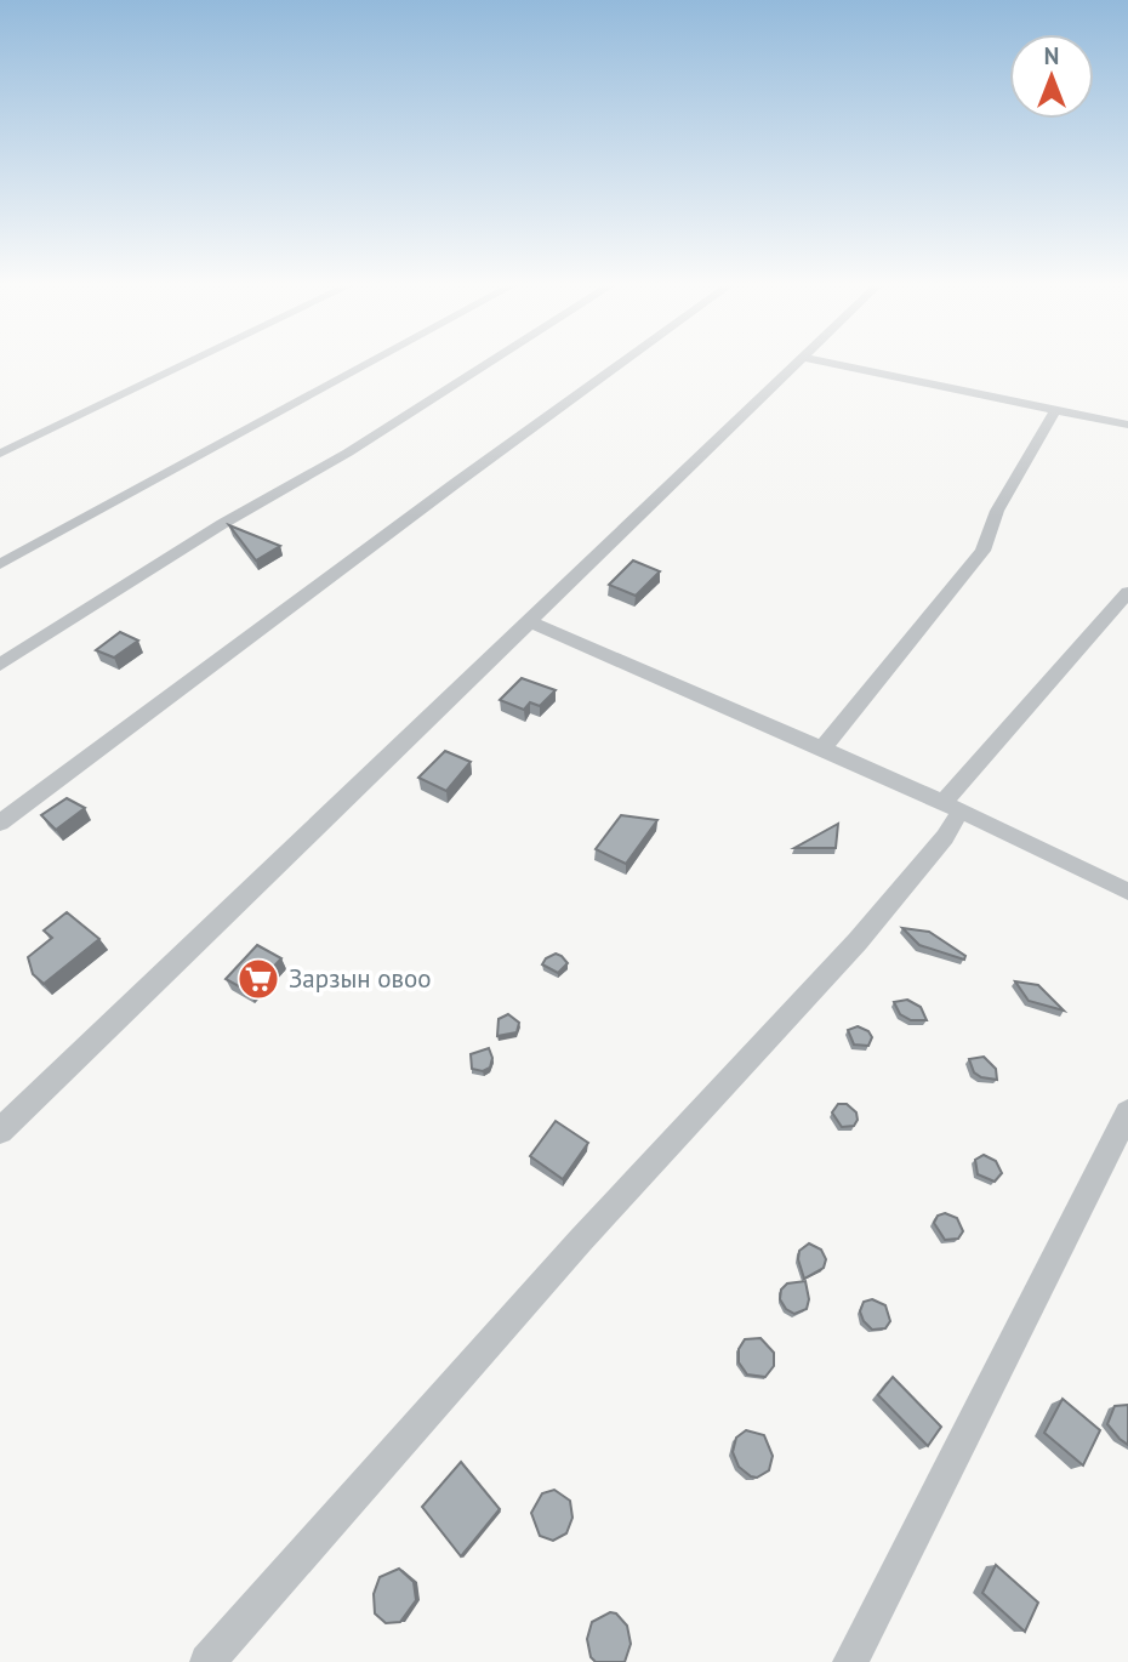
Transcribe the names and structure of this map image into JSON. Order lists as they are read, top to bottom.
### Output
{
  "places": {
    "supermarket": ["Зарзын овоо"]
  },
  "north": "top"
}
